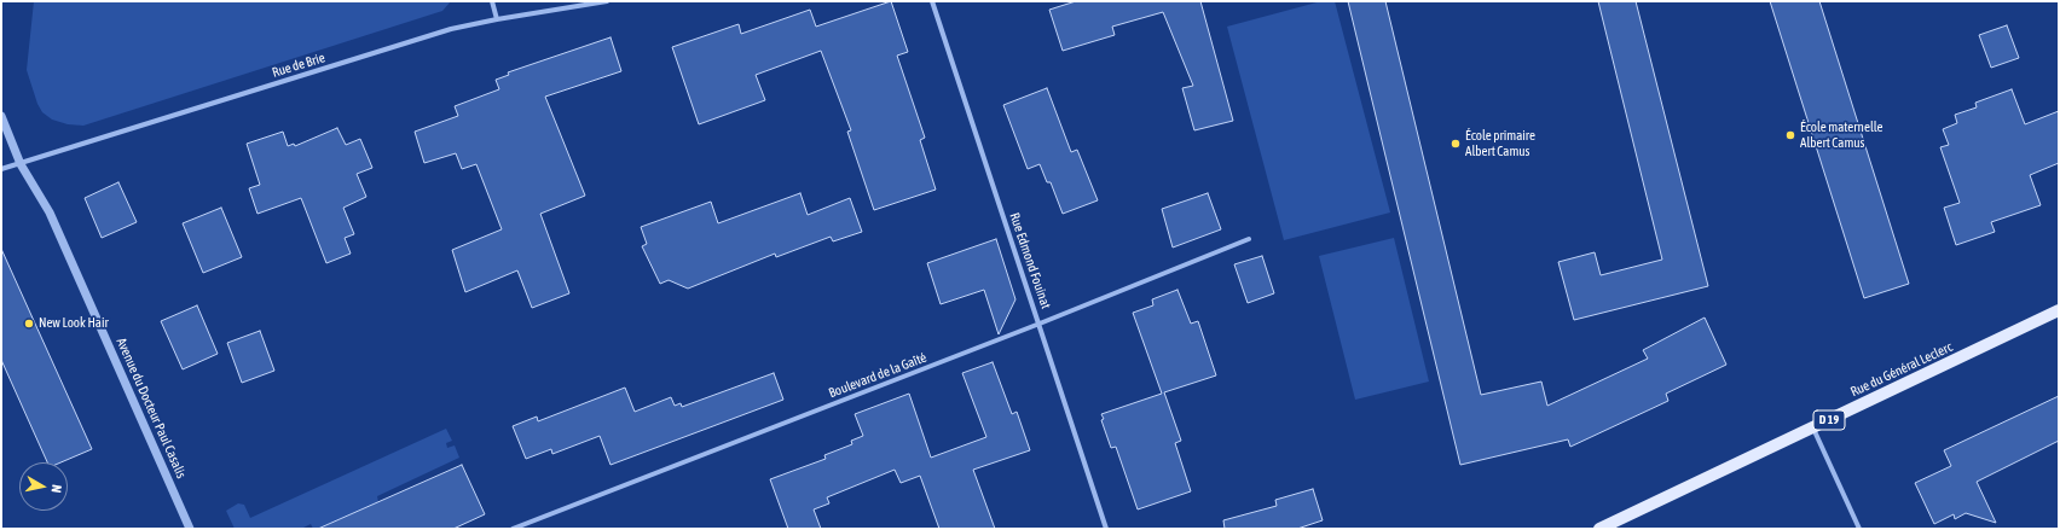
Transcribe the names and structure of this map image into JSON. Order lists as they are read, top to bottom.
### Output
{
  "streets": {
    "main road": ["Rue du Général Leclerc", "D 19"],
    "street": [
      "Rue de Brie",
      "Rue Edmond Fouinat",
      "Boulevard de la Gaîté",
      "Avenue du Docteur Paul Casalis"
    ]
  },
  "crossings": [
    ["Rue de Brie", "Avenue du Docteur Paul Casalis"],
    ["Rue Edmond Fouinat", "Boulevard de la Gaîté"]
  ],
  "places": ["École maternelle Albert Camus", "École primaire Albert Camus", "New Look Hair"],
  "north": "right"
}
